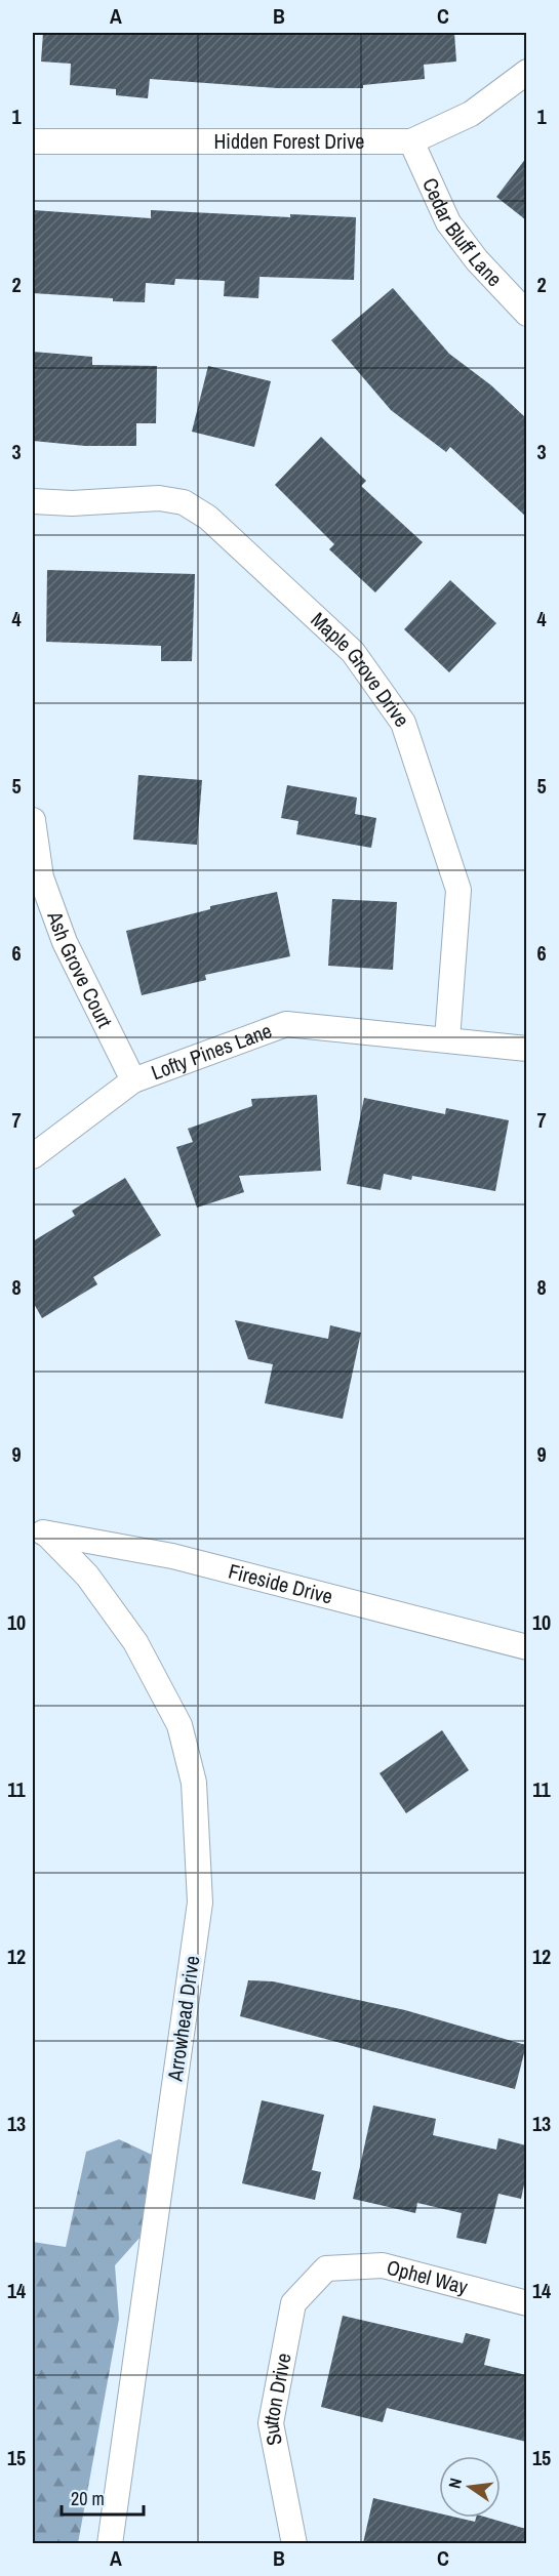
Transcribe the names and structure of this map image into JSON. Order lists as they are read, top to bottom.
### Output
{
  "streets": {
    "street": [
      "Hidden Forest Drive",
      "Cedar Bluff Lane",
      "Maple Grove Drive",
      "Ash Grove Court",
      "Lofty Pines Lane",
      "Fireside Drive",
      "Arrowhead Drive",
      "Ophel Way",
      "Sutton Drive"
    ]
  },
  "crossings": [
    ["Hidden Forest Drive", "Cedar Bluff Lane"],
    ["Maple Grove Drive", "Lofty Pines Lane"],
    ["Ash Grove Court", "Lofty Pines Lane"],
    ["Fireside Drive", "Arrowhead Drive"],
    ["Ophel Way", "Sutton Drive"]
  ],
  "scale_bar": "20 m",
  "north": "left",
  "grid": {
    "columns": ["A", "B", "C"],
    "rows": [
      "1",
      "2",
      "3",
      "4",
      "5",
      "6",
      "7",
      "8",
      "9",
      "10",
      "11",
      "12",
      "13",
      "14",
      "15"
    ]
  }
}
